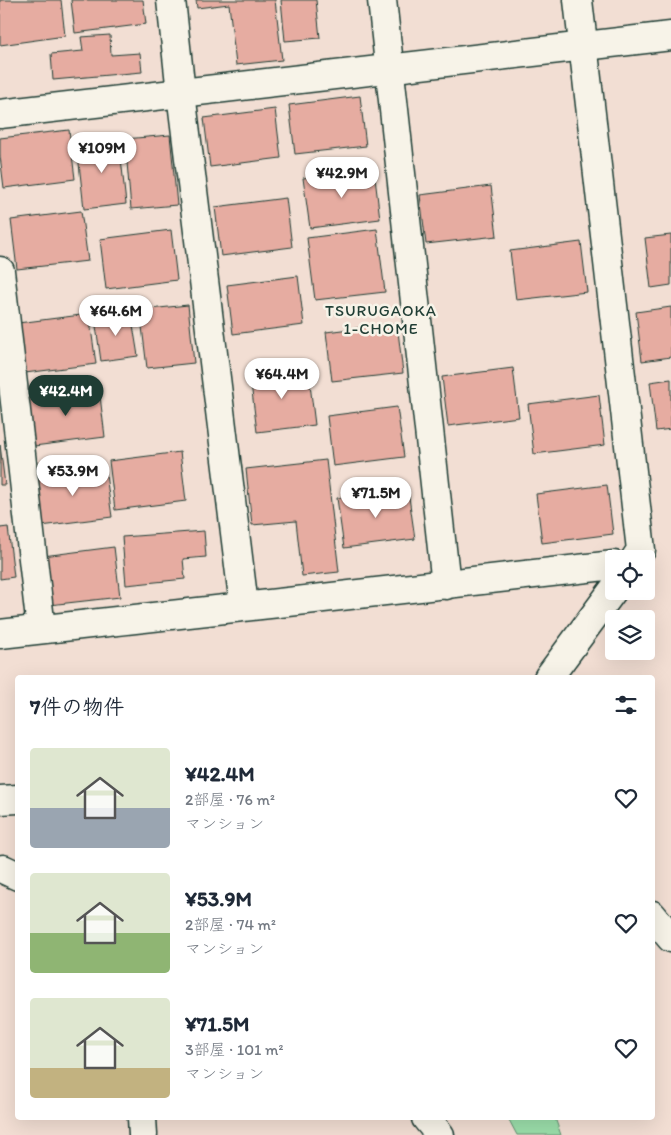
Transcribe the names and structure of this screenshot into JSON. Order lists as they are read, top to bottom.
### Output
{
  "districts": ["TSURUGAOKA 1-CHOME"],
  "page": {
    "price": [
      "¥109M",
      "¥42.9M",
      "¥64.6M",
      "¥64.4M",
      "¥42.4M",
      "¥53.9M",
      "¥71.5M"
    ],
    "heading": "7件の物件",
    "list": [
      {
        "name": "¥42.4M",
        "note": "2部屋 · 76 m² · マンション"
      },
      {
        "name": "¥53.9M",
        "note": "2部屋 · 74 m² · マンション"
      },
      {
        "name": "¥71.5M",
        "note": "3部屋 · 101 m² · マンション"
      }
    ]
  }
}
